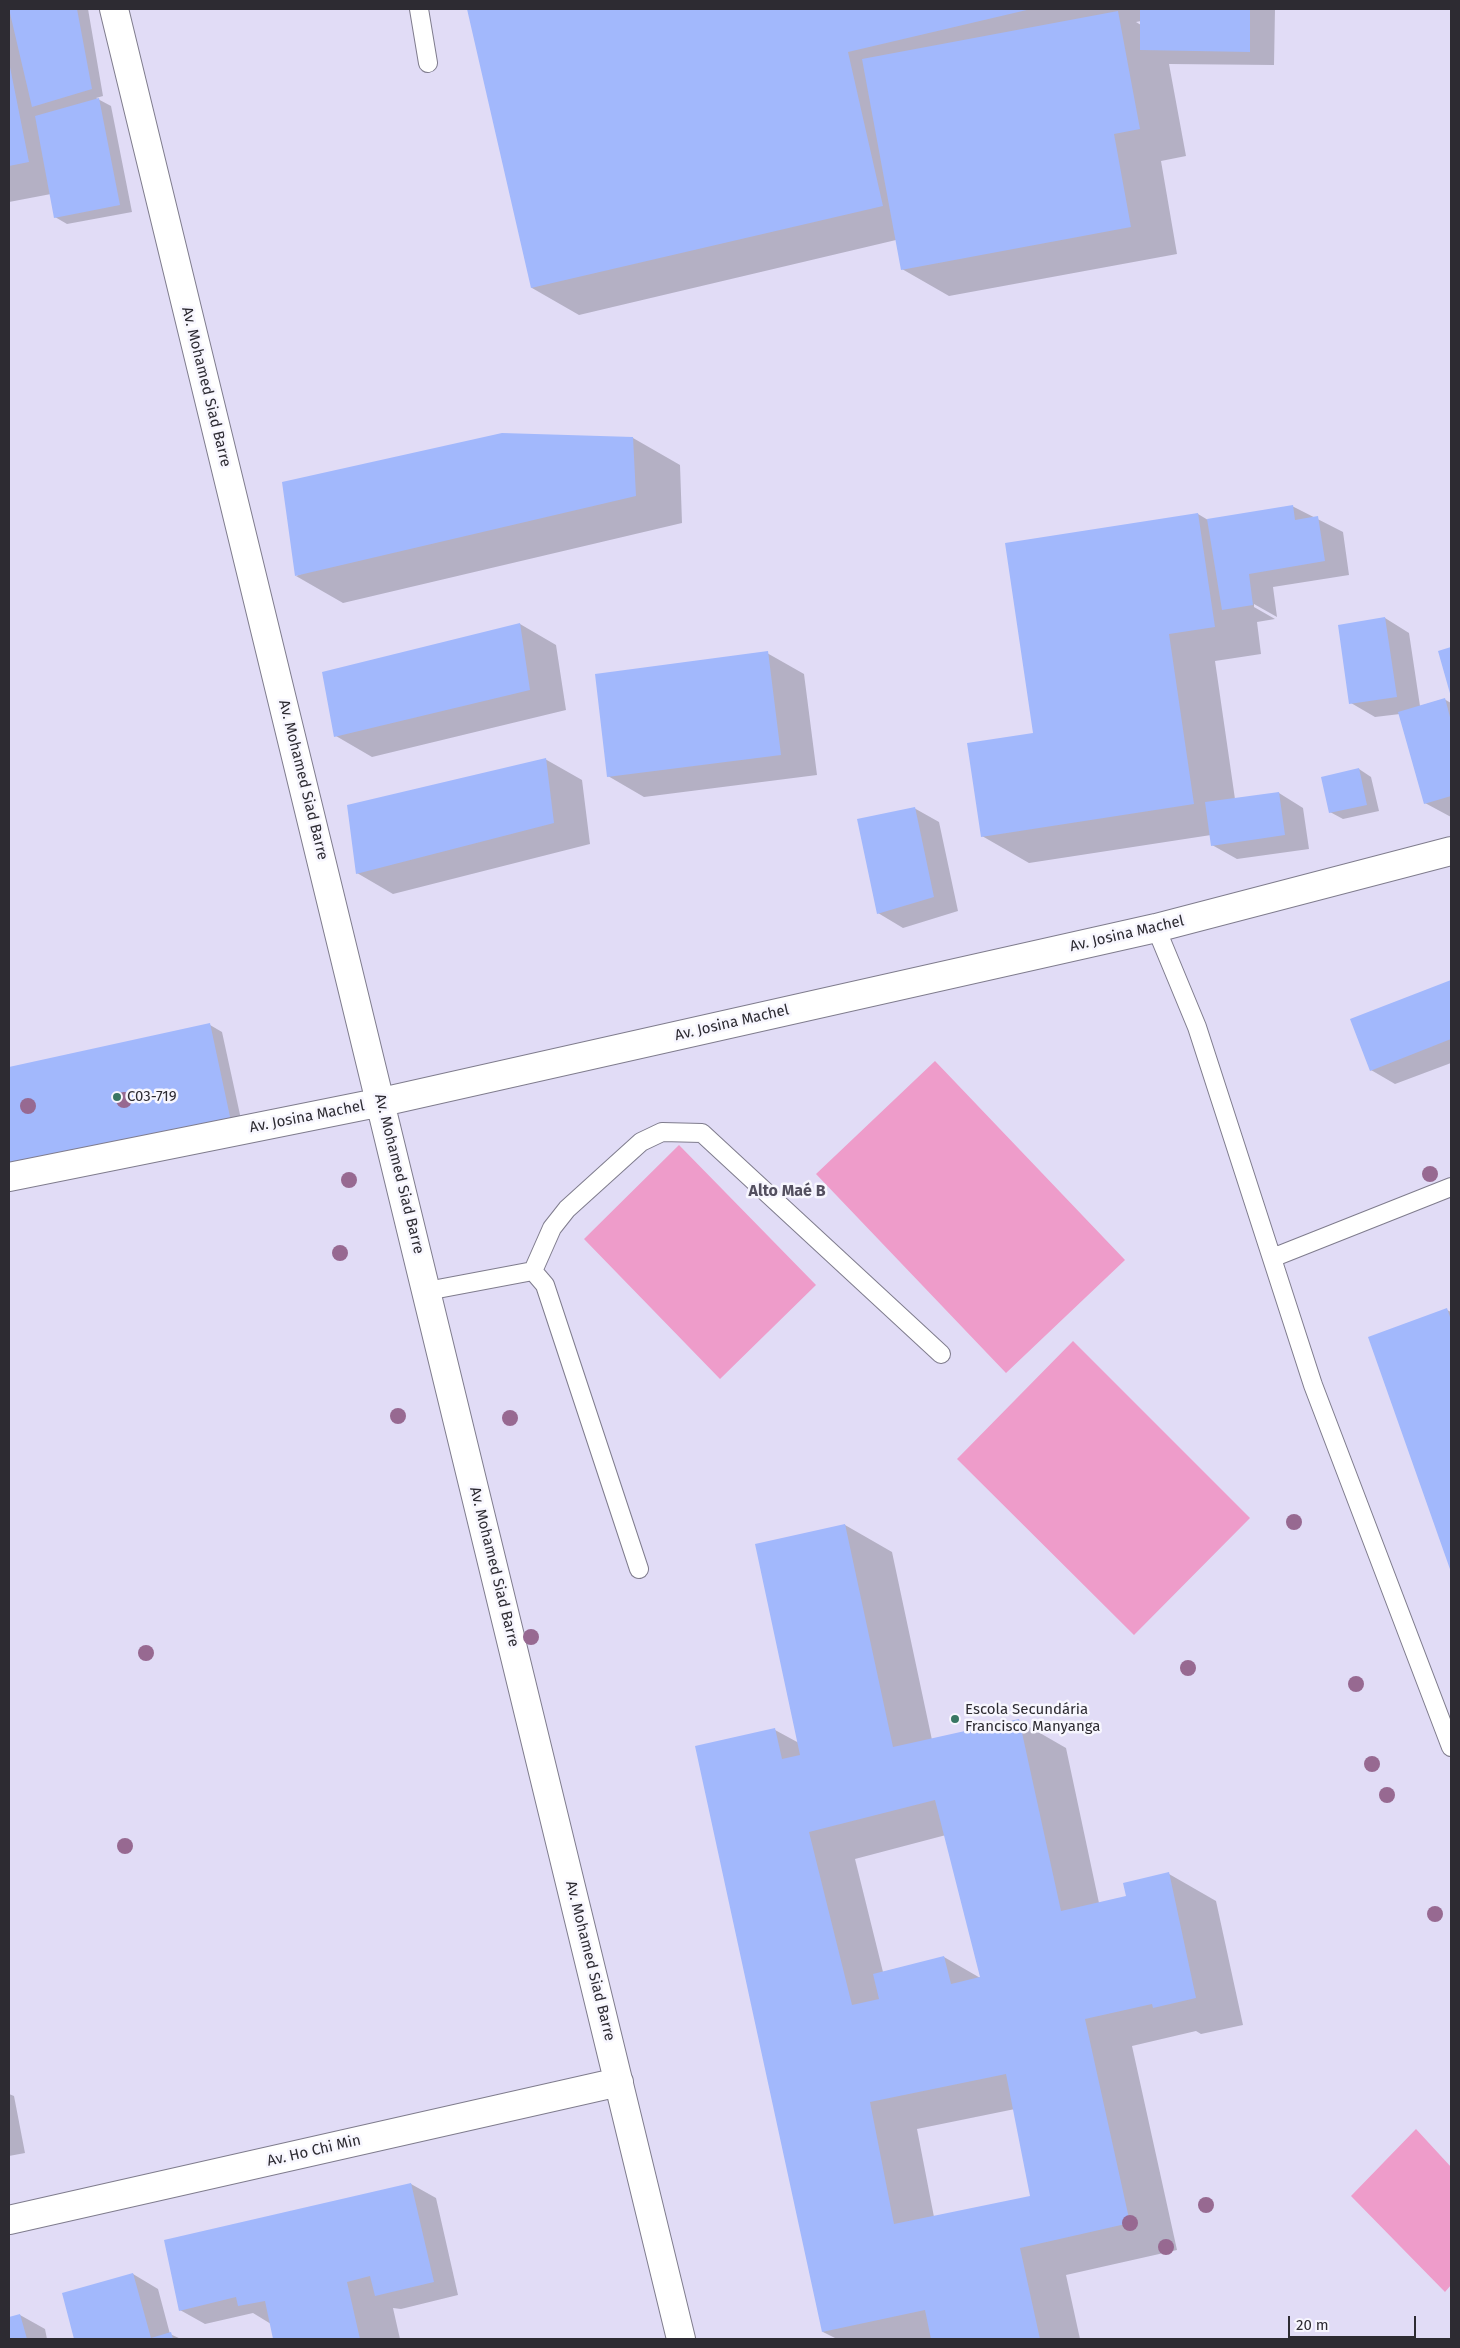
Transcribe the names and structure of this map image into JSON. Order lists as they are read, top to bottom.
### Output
{
  "streets": {
    "street": ["Av. Mohamed Siad Barre", "Av. Josina Machel", "Av. Ho Chi Min"]
  },
  "crossings": [
    ["Av. Mohamed Siad Barre", "Av. Josina Machel"],
    ["Av. Mohamed Siad Barre", "Av. Ho Chi Min"]
  ],
  "districts": ["Alto Maé B"],
  "places": ["C03-719", "Escola Secundária Francisco Manyanga"],
  "scale_bar": "20 m"
}
